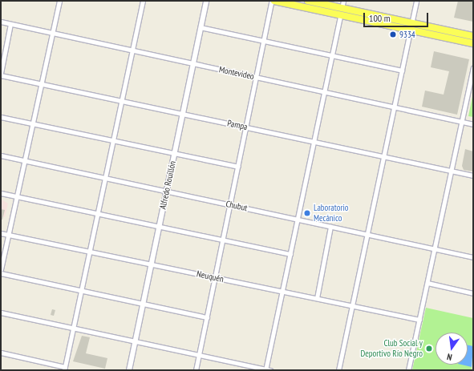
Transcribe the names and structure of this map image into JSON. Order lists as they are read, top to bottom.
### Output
{
  "streets": {
    "street": [
      "Montevideo",
      "Pampa",
      "Alfredo Rouillón",
      "Chubut",
      "Neuquén"
    ]
  },
  "crossings": [
    ["Montevideo", "Alfredo Rouillón"],
    ["Pampa", "Alfredo Rouillón"],
    ["Alfredo Rouillón", "Chubut"],
    ["Alfredo Rouillón", "Neuquén"]
  ],
  "places": ["9334", "Laboratorio Mecánico", "Club Social y Deportivo Río Negro"],
  "scale_bar": "100 m",
  "north": "bottom"
}
